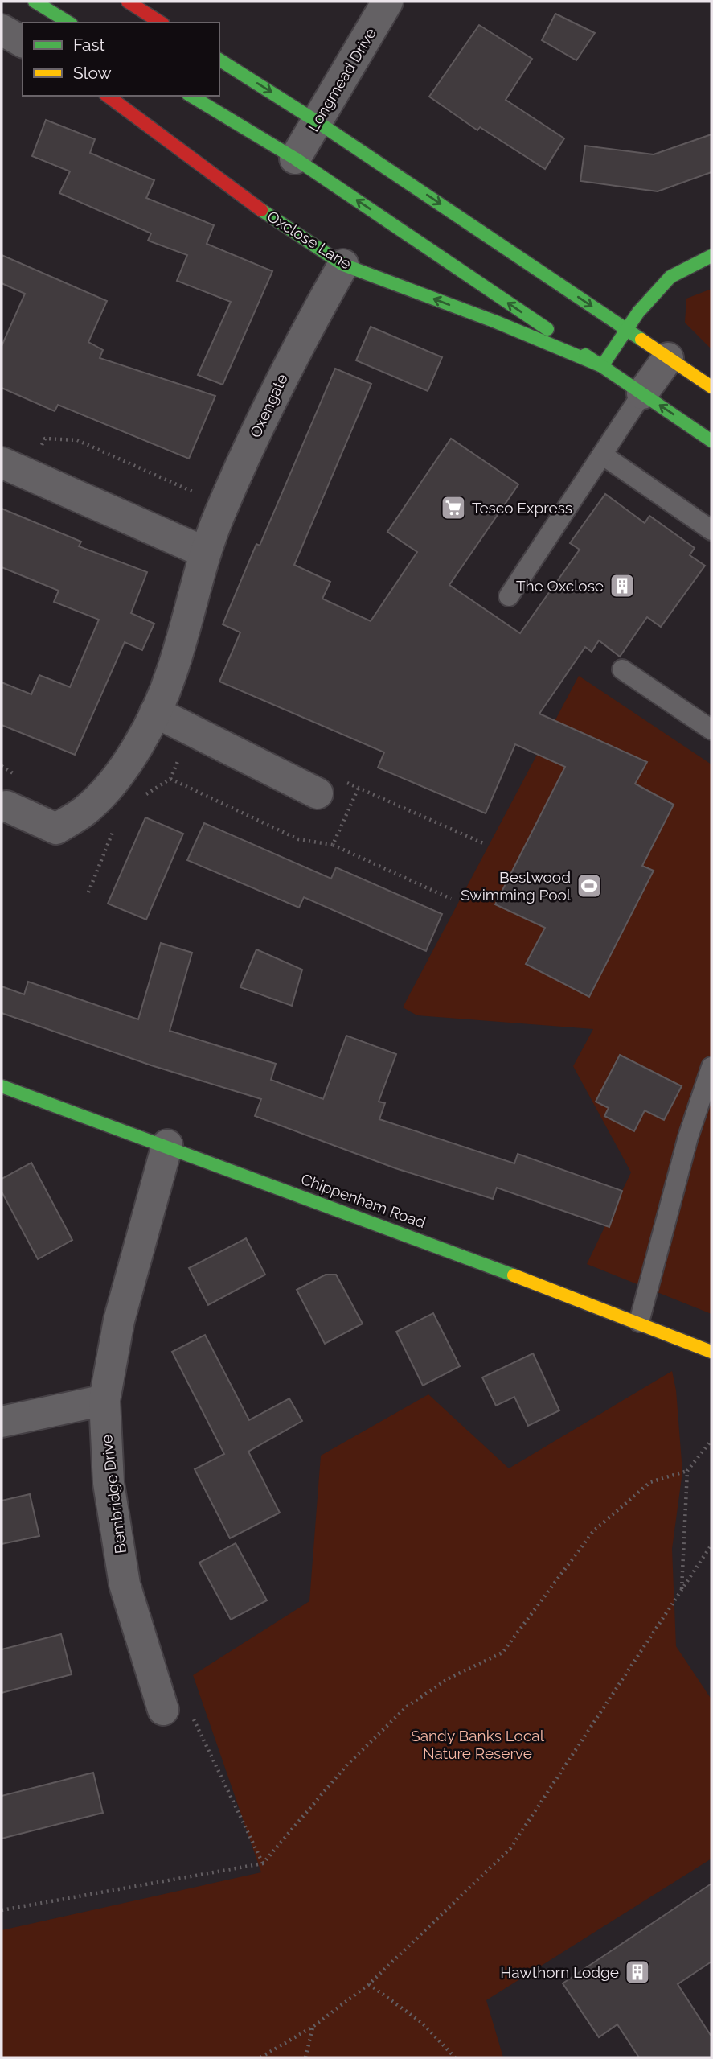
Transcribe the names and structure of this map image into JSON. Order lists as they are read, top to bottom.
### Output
{
  "streets": {
    "street": [
      "Longmead Drive",
      "Oxclose Lane",
      "Oxengate",
      "Chippenham Road",
      "Bembridge Drive"
    ]
  },
  "crossings": [
    ["Longmead Drive", "Oxclose Lane"],
    ["Oxclose Lane", "Oxengate"],
    ["Chippenham Road", "Bembridge Drive"]
  ],
  "parks": ["Sandy Banks Local Nature Reserve"],
  "places": {
    "supermarket": ["Tesco Express"],
    "building": ["The Oxclose", "Hawthorn Lodge"],
    "sports": ["Bestwood Swimming Pool"]
  },
  "legend": ["Fast", "Slow"]
}
